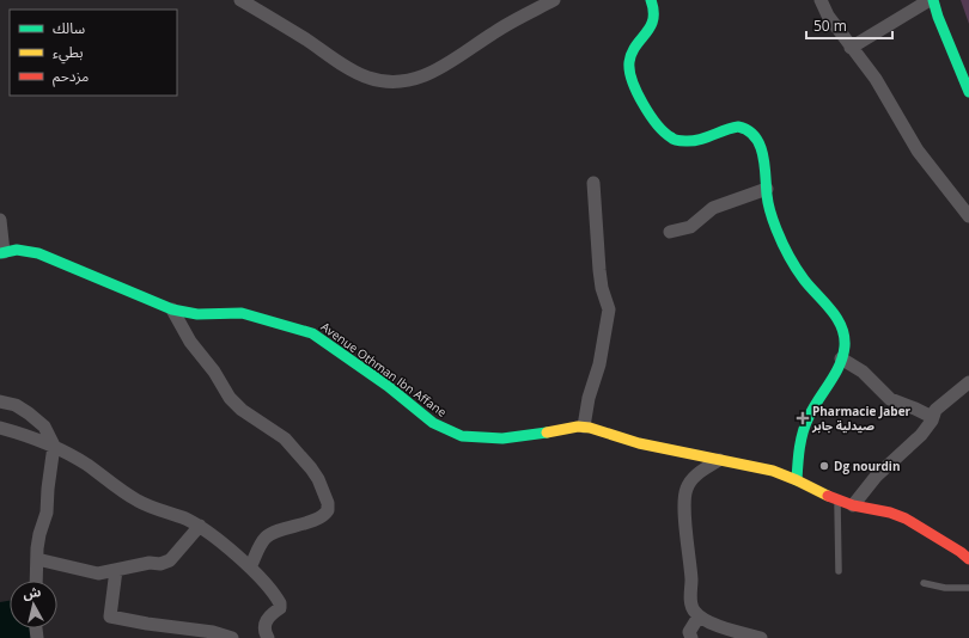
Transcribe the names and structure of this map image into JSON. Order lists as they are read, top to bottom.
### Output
{
  "streets": {
    "street": ["Avenue Othman Ibn Affane"]
  },
  "places": {
    "health": ["Pharmacie Jaber صيدلية جابر"],
    "other": ["Dg nourdin"]
  },
  "legend": ["سالك", "بطيء", "مزدحم"],
  "scale_bar": "50 m",
  "north": "top"
}
